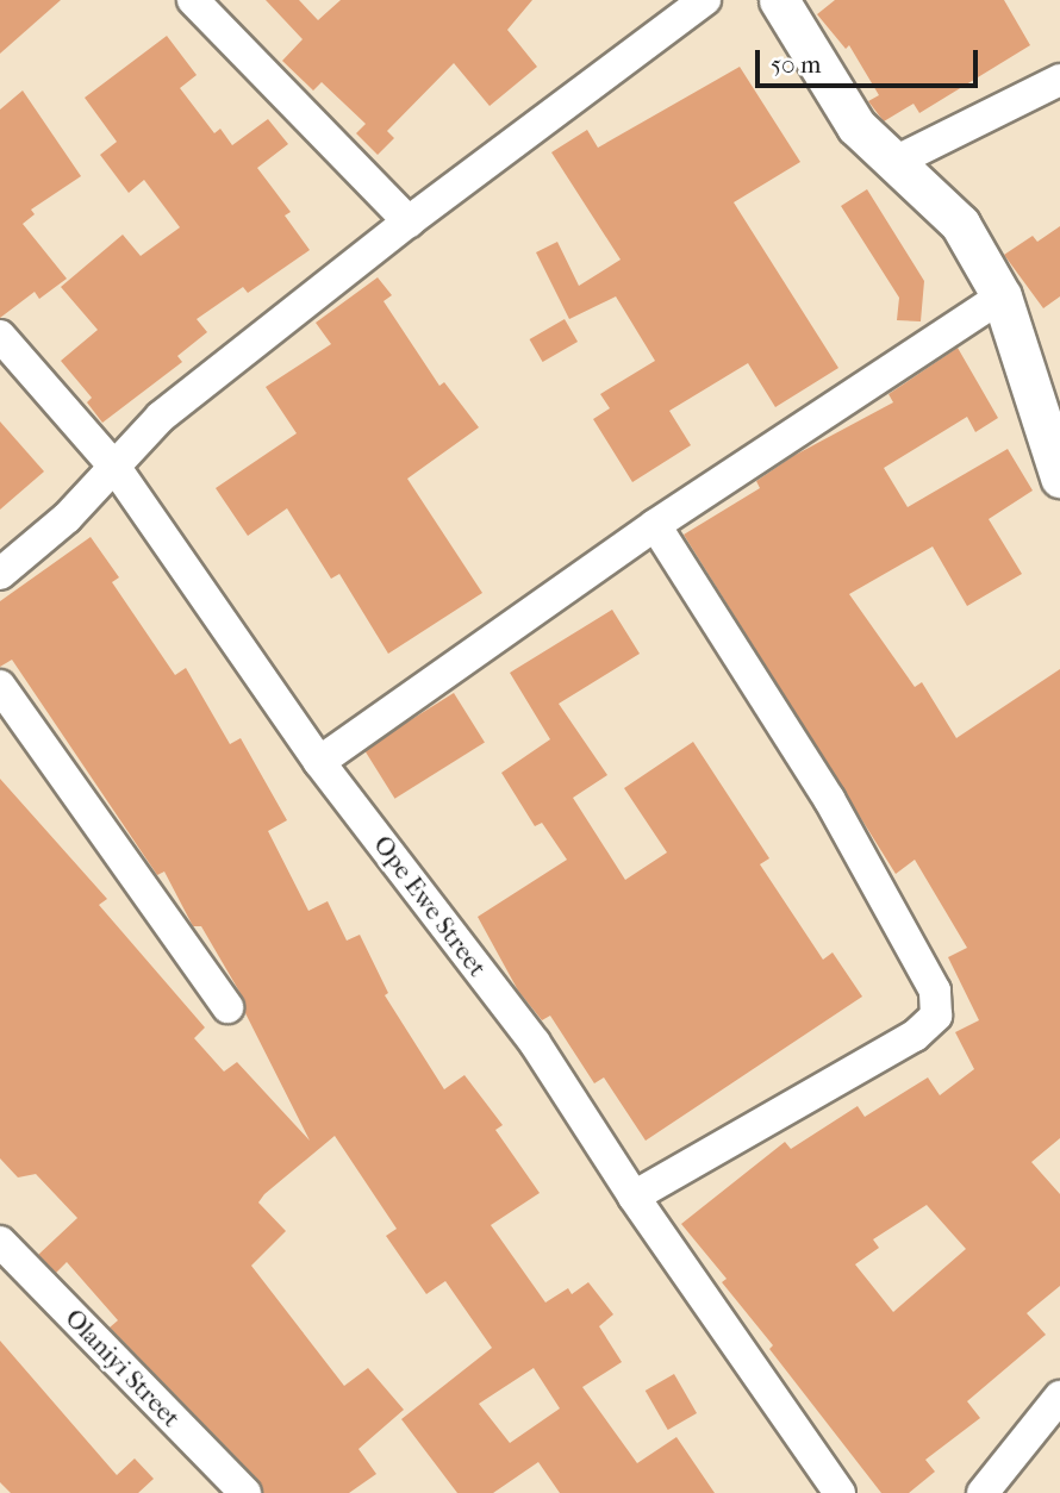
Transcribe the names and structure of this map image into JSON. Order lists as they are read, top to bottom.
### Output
{
  "streets": {
    "street": ["Ope Ewe Street", "Olaniyi Street"]
  },
  "scale_bar": "50 m"
}
